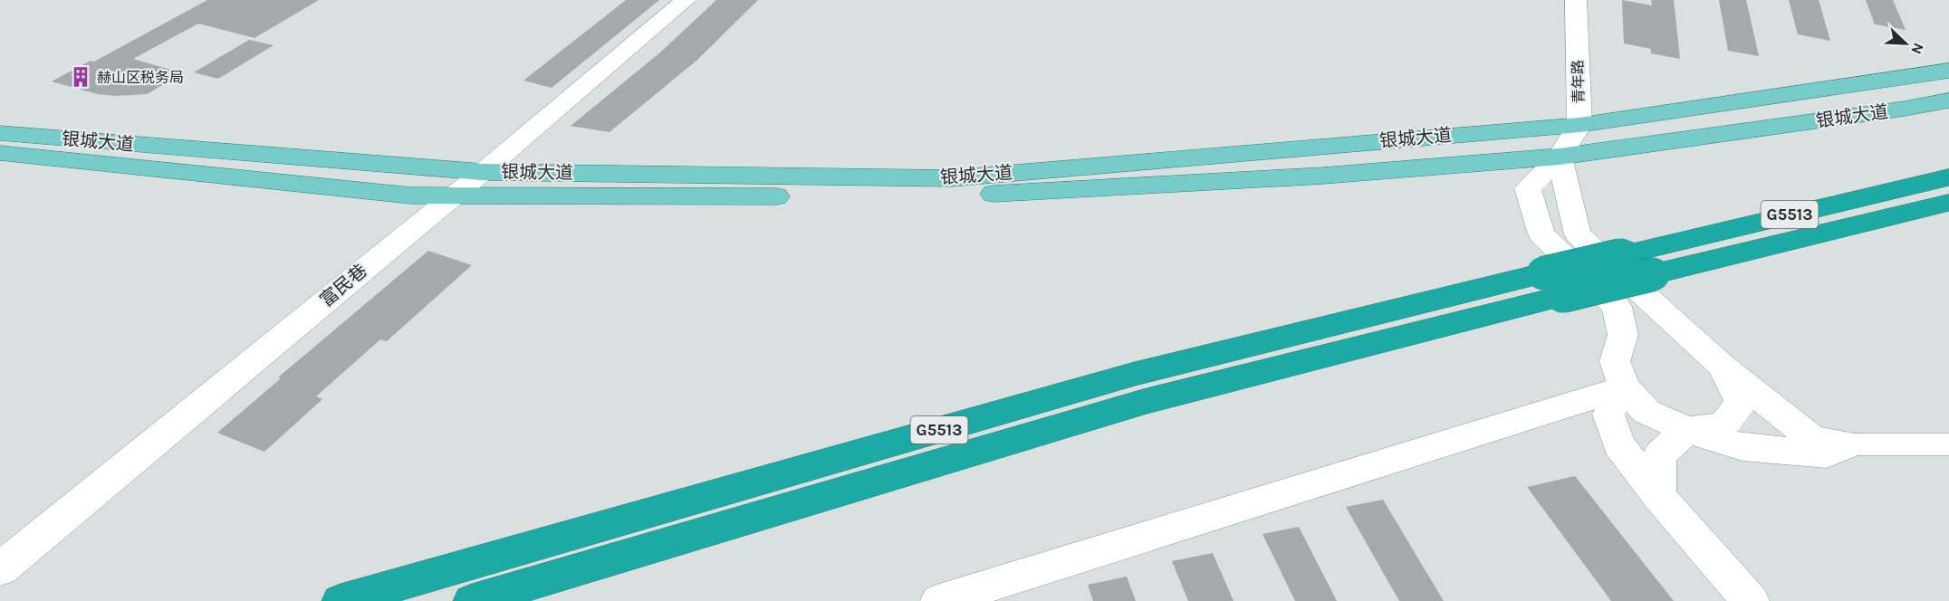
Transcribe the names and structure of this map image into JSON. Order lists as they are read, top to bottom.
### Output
{
  "streets": {
    "highway": ["G5513"],
    "main road": ["银城大道"],
    "street": ["青年路", "富民巷"]
  },
  "crossings": [
    ["青年路", "银城大道"],
    ["银城大道", "富民巷"]
  ],
  "places": {
    "building": ["赫山区税务局"]
  },
  "north": "bottom right"
}
